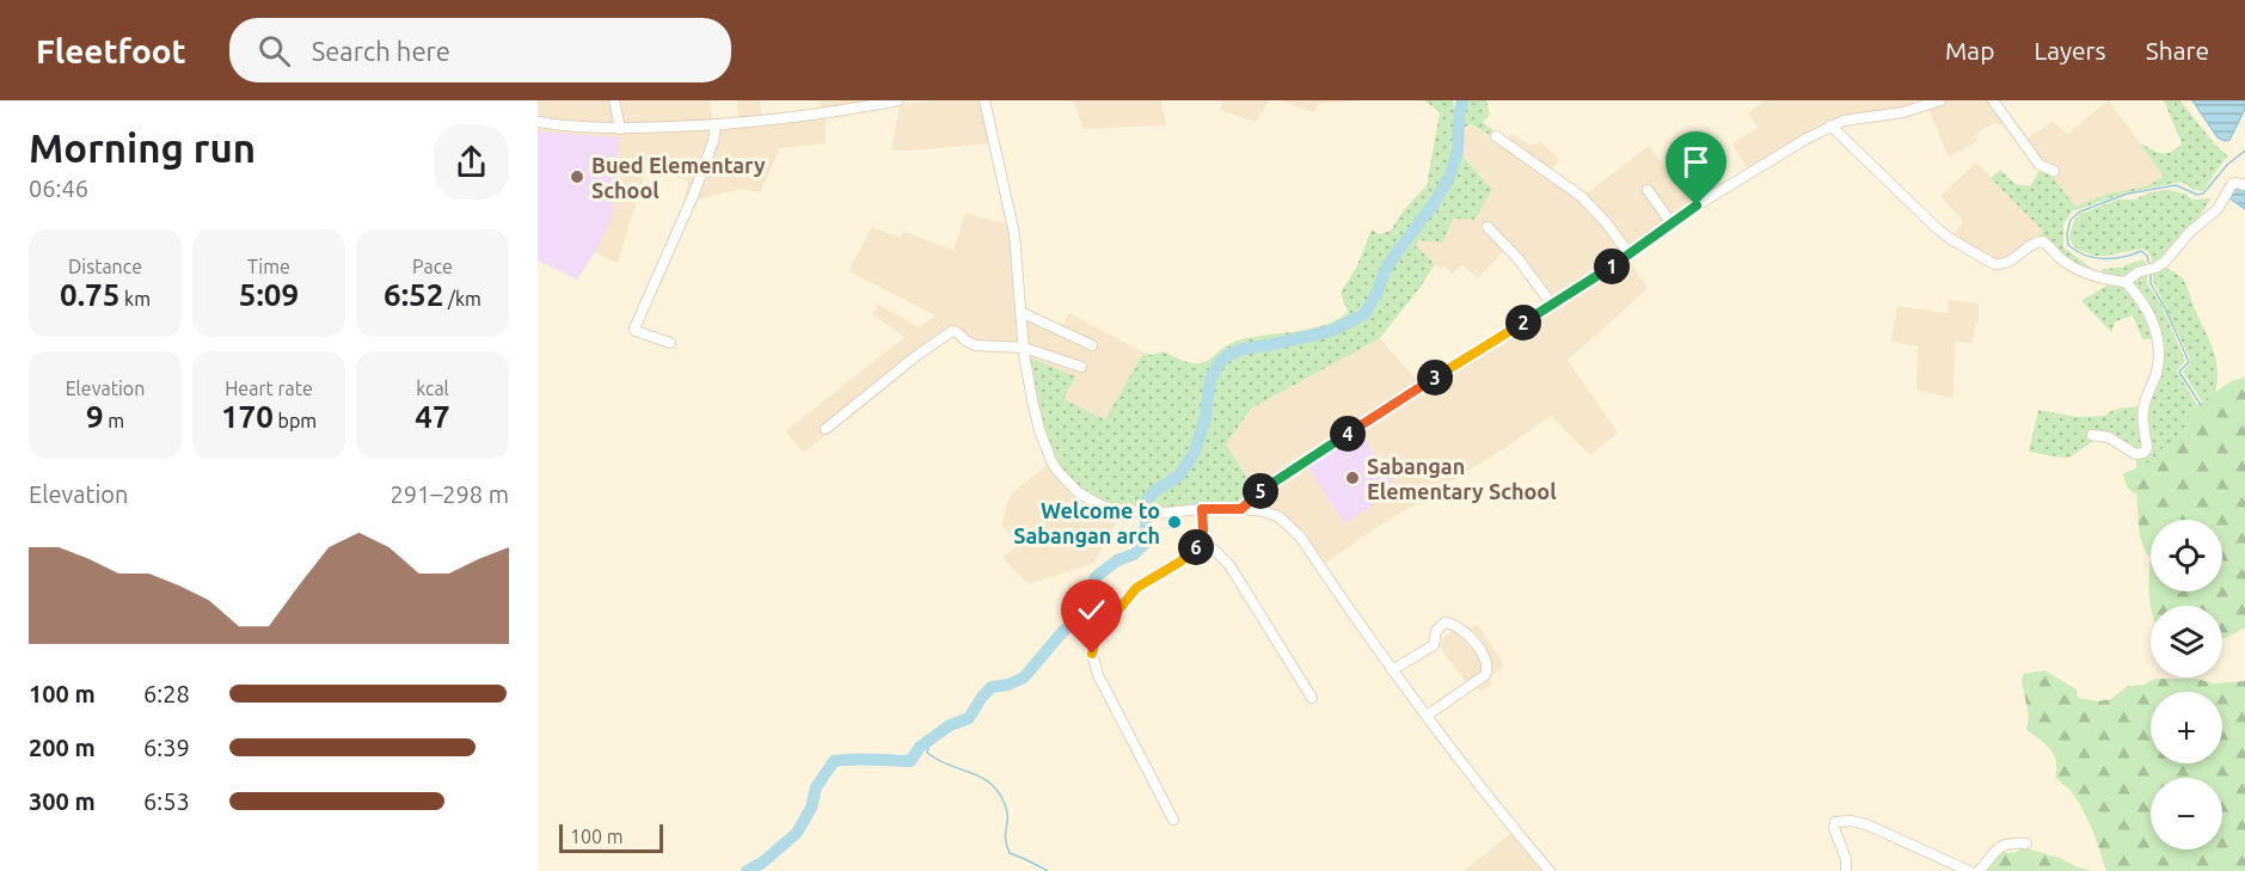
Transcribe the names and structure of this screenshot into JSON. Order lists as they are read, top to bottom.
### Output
{
  "places": ["Bued Elementary School", "Sabangan Elementary School", "Welcome to Sabangan arch"],
  "scale_bar": "100 m",
  "page": {
    "header": "Fleetfoot",
    "search": "Search here",
    "nav": ["Map", "Layers", "Share"],
    "heading": ["Morning run", "06:46"],
    "stats": [
      ["Distance", "0.75 km"],
      ["Time", "5:09"],
      ["Pace", "6:52 /km"],
      ["Elevation", "9 m"],
      ["Heart rate", "170 bpm"],
      ["kcal", "47"]
    ],
    "pins": [
      "1",
      "2",
      "3",
      "4",
      "5",
      "6"
    ],
    "chart": ["Elevation", "291–298 m"],
    "map_buttons": ["+", "−"],
    "list": [
      {
        "name": "100 m",
        "note": "6:28"
      },
      {
        "name": "200 m",
        "note": "6:39"
      },
      {
        "name": "300 m",
        "note": "6:53"
      }
    ],
    "scale": "100 m"
  }
}
